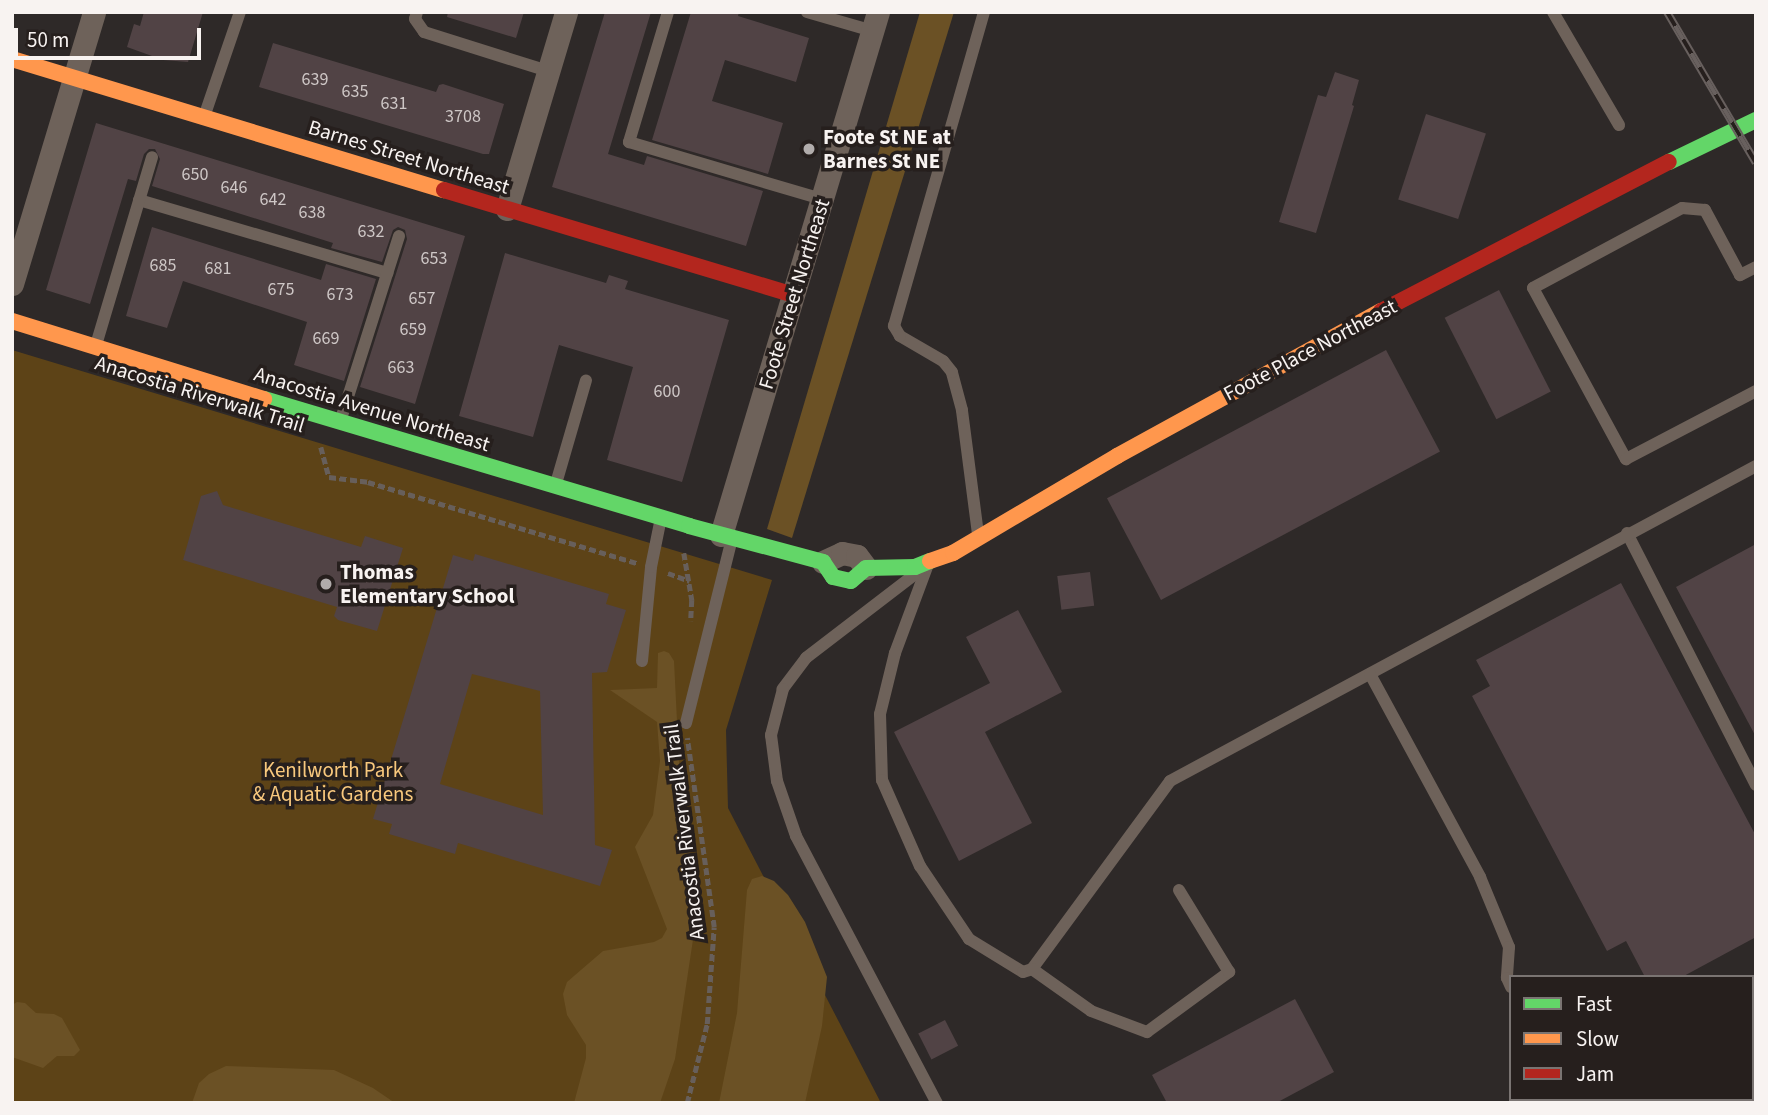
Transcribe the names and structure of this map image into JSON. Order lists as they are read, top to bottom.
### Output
{
  "streets": {
    "street": [
      "Barnes Street Northeast",
      "Foote Street Northeast",
      "Foote Place Northeast",
      "Anacostia Avenue Northeast"
    ],
    "path": ["Anacostia Riverwalk Trail"]
  },
  "crossings": [
    ["Barnes Street Northeast", "Foote Street Northeast"],
    ["Foote Street Northeast", "Foote Place Northeast"],
    ["Foote Street Northeast", "Anacostia Avenue Northeast"],
    ["Foote Place Northeast", "Anacostia Avenue Northeast"]
  ],
  "parks": ["Kenilworth Park & Aquatic Gardens"],
  "places": ["Foote St NE at Barnes St NE", "Thomas Elementary School"],
  "house_numbers": [
    "639",
    "635",
    "631",
    "3708",
    "650",
    "646",
    "642",
    "638",
    "632",
    "653",
    "685",
    "681",
    "675",
    "673",
    "657",
    "659",
    "669",
    "663",
    "600"
  ],
  "legend": ["Fast", "Slow", "Jam"],
  "scale_bar": "50 m"
}
